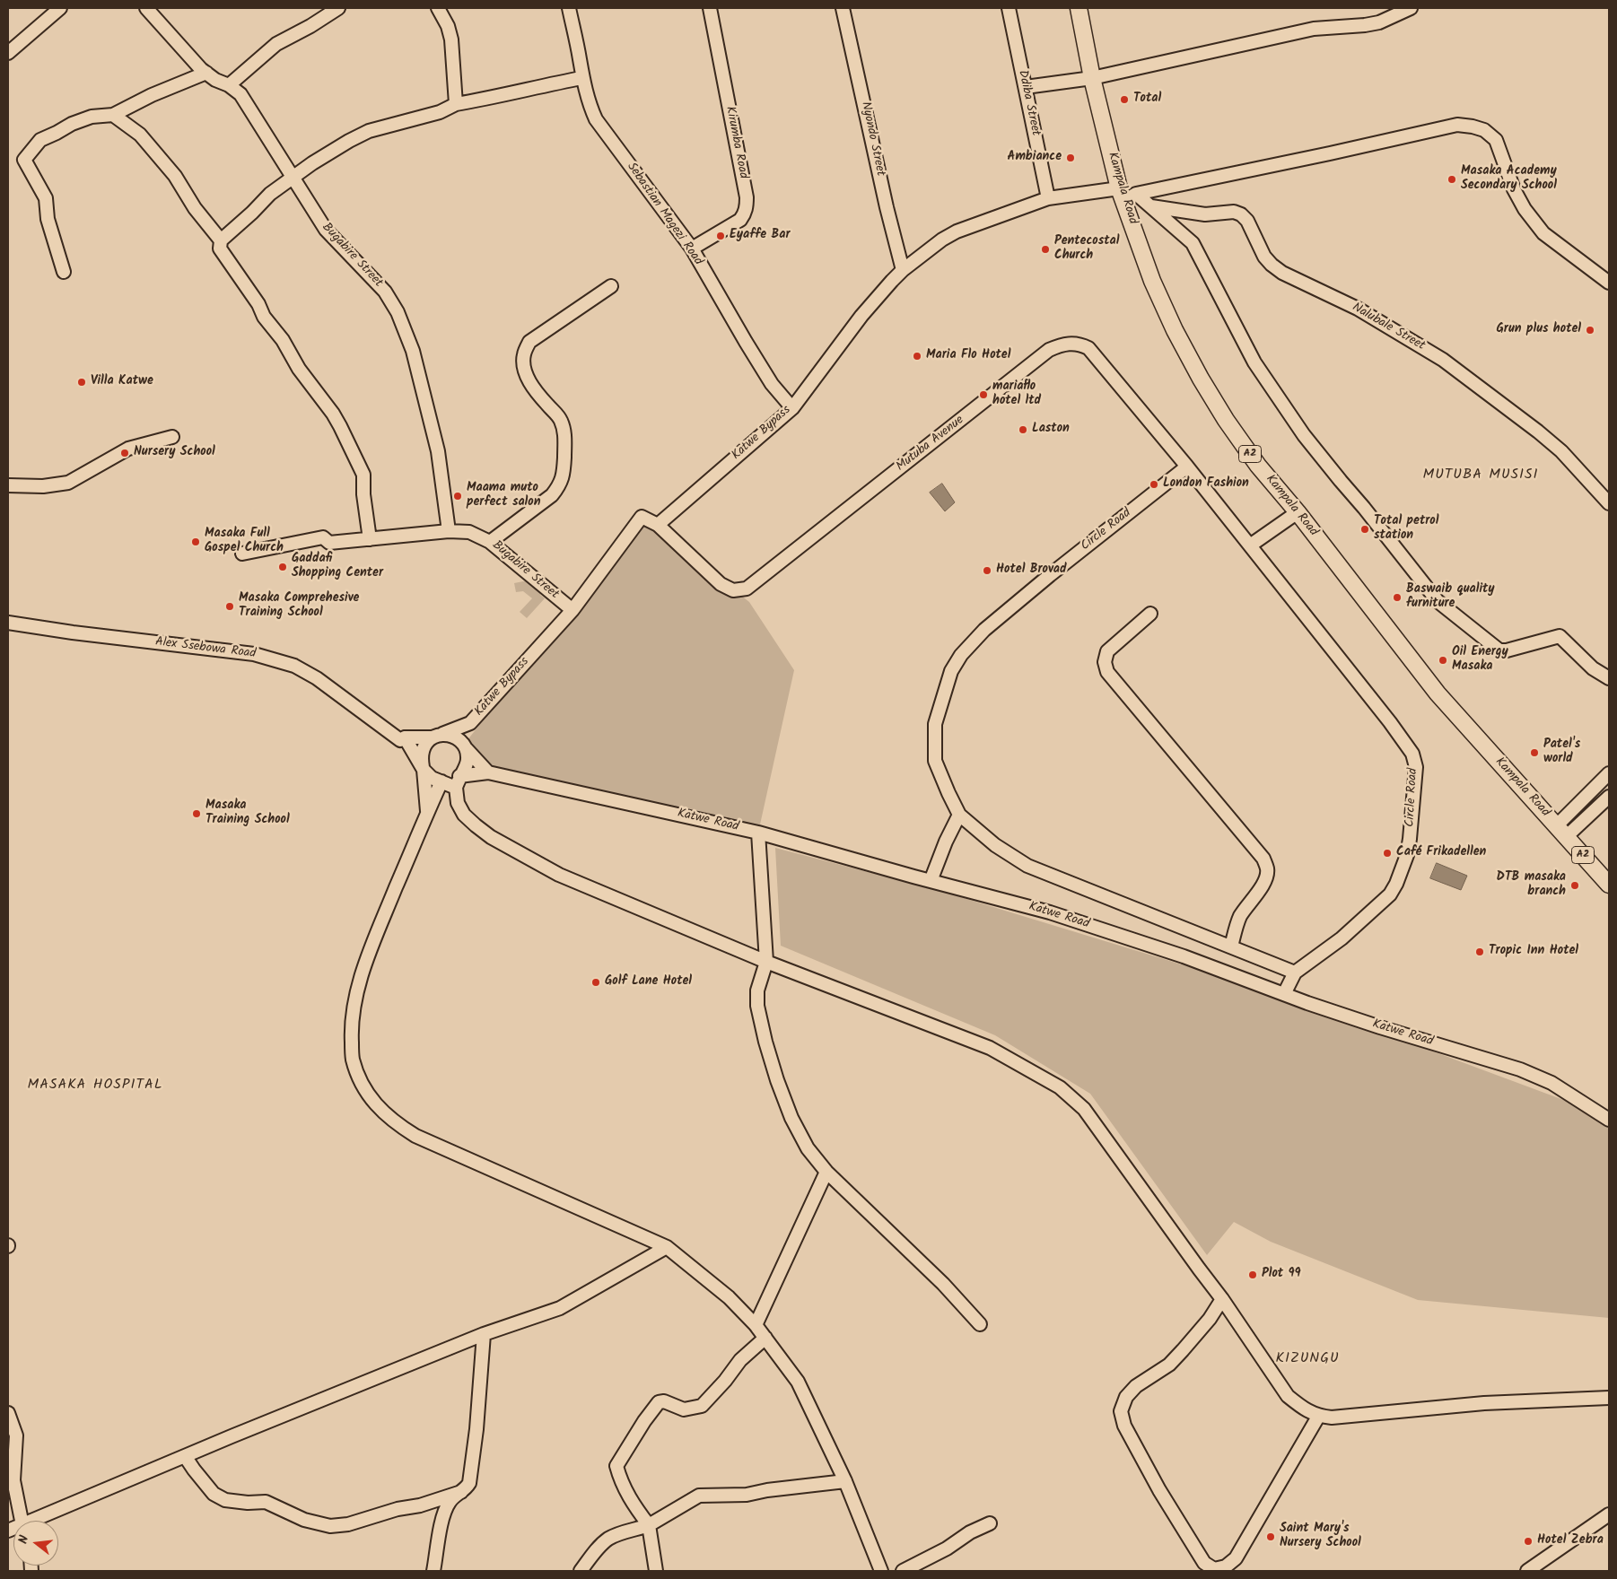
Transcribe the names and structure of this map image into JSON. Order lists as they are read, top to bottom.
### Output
{
  "streets": {
    "main road": ["Kampala Road", "A2"],
    "street": [
      "Ddiba Street",
      "Nyondo Street",
      "Kirumba Road",
      "Sebastian Magezi Road",
      "Bugabire Street",
      "Nalubale Street",
      "Katwe Bypass",
      "Mutuba Avenue",
      "Circle Road",
      "Alex Ssebowa Road",
      "Katwe Road"
    ]
  },
  "crossings": [
    ["Ddiba Street", "Katwe Bypass"],
    ["Nyondo Street", "Katwe Bypass"],
    ["Kirumba Road", "Sebastian Magezi Road"],
    ["Kampala Road", "Katwe Bypass"],
    ["Kampala Road", "A2"],
    ["Sebastian Magezi Road", "Katwe Bypass"],
    ["Bugabire Street", "Katwe Bypass"],
    ["Katwe Bypass", "Mutuba Avenue"],
    ["Katwe Bypass", "Katwe Road"],
    ["Mutuba Avenue", "Circle Road"],
    ["Circle Road", "Katwe Road"]
  ],
  "districts": ["MUTUBA MUSISI", "MASAKA HOSPITAL", "KIZUNGU"],
  "places": [
    "Total",
    "Ambiance",
    "Masaka Academy Secondary School",
    "Eyaffe Bar",
    "Pentecostal Church",
    "Grun plus hotel",
    "Maria Flo Hotel",
    "Villa Katwe",
    "mariaflo hotel ltd",
    "Laston",
    "Nursery School",
    "London Fashion",
    "Maama muto perfect salon",
    "Total petrol station",
    "Masaka Full Gospel Church",
    "Gaddafi Shopping Center",
    "Hotel Brovad",
    "Baswaib quality furniture",
    "Masaka Comprehesive Training School",
    "Oil Energy Masaka",
    "Patel's world",
    "Masaka Training School",
    "Café Frikadellen",
    "DTB masaka branch",
    "Tropic Inn Hotel",
    "Golf Lane Hotel",
    "Plot 99",
    "Saint Mary's Nursery School",
    "Hotel Zebra"
  ],
  "north": "left"
}
